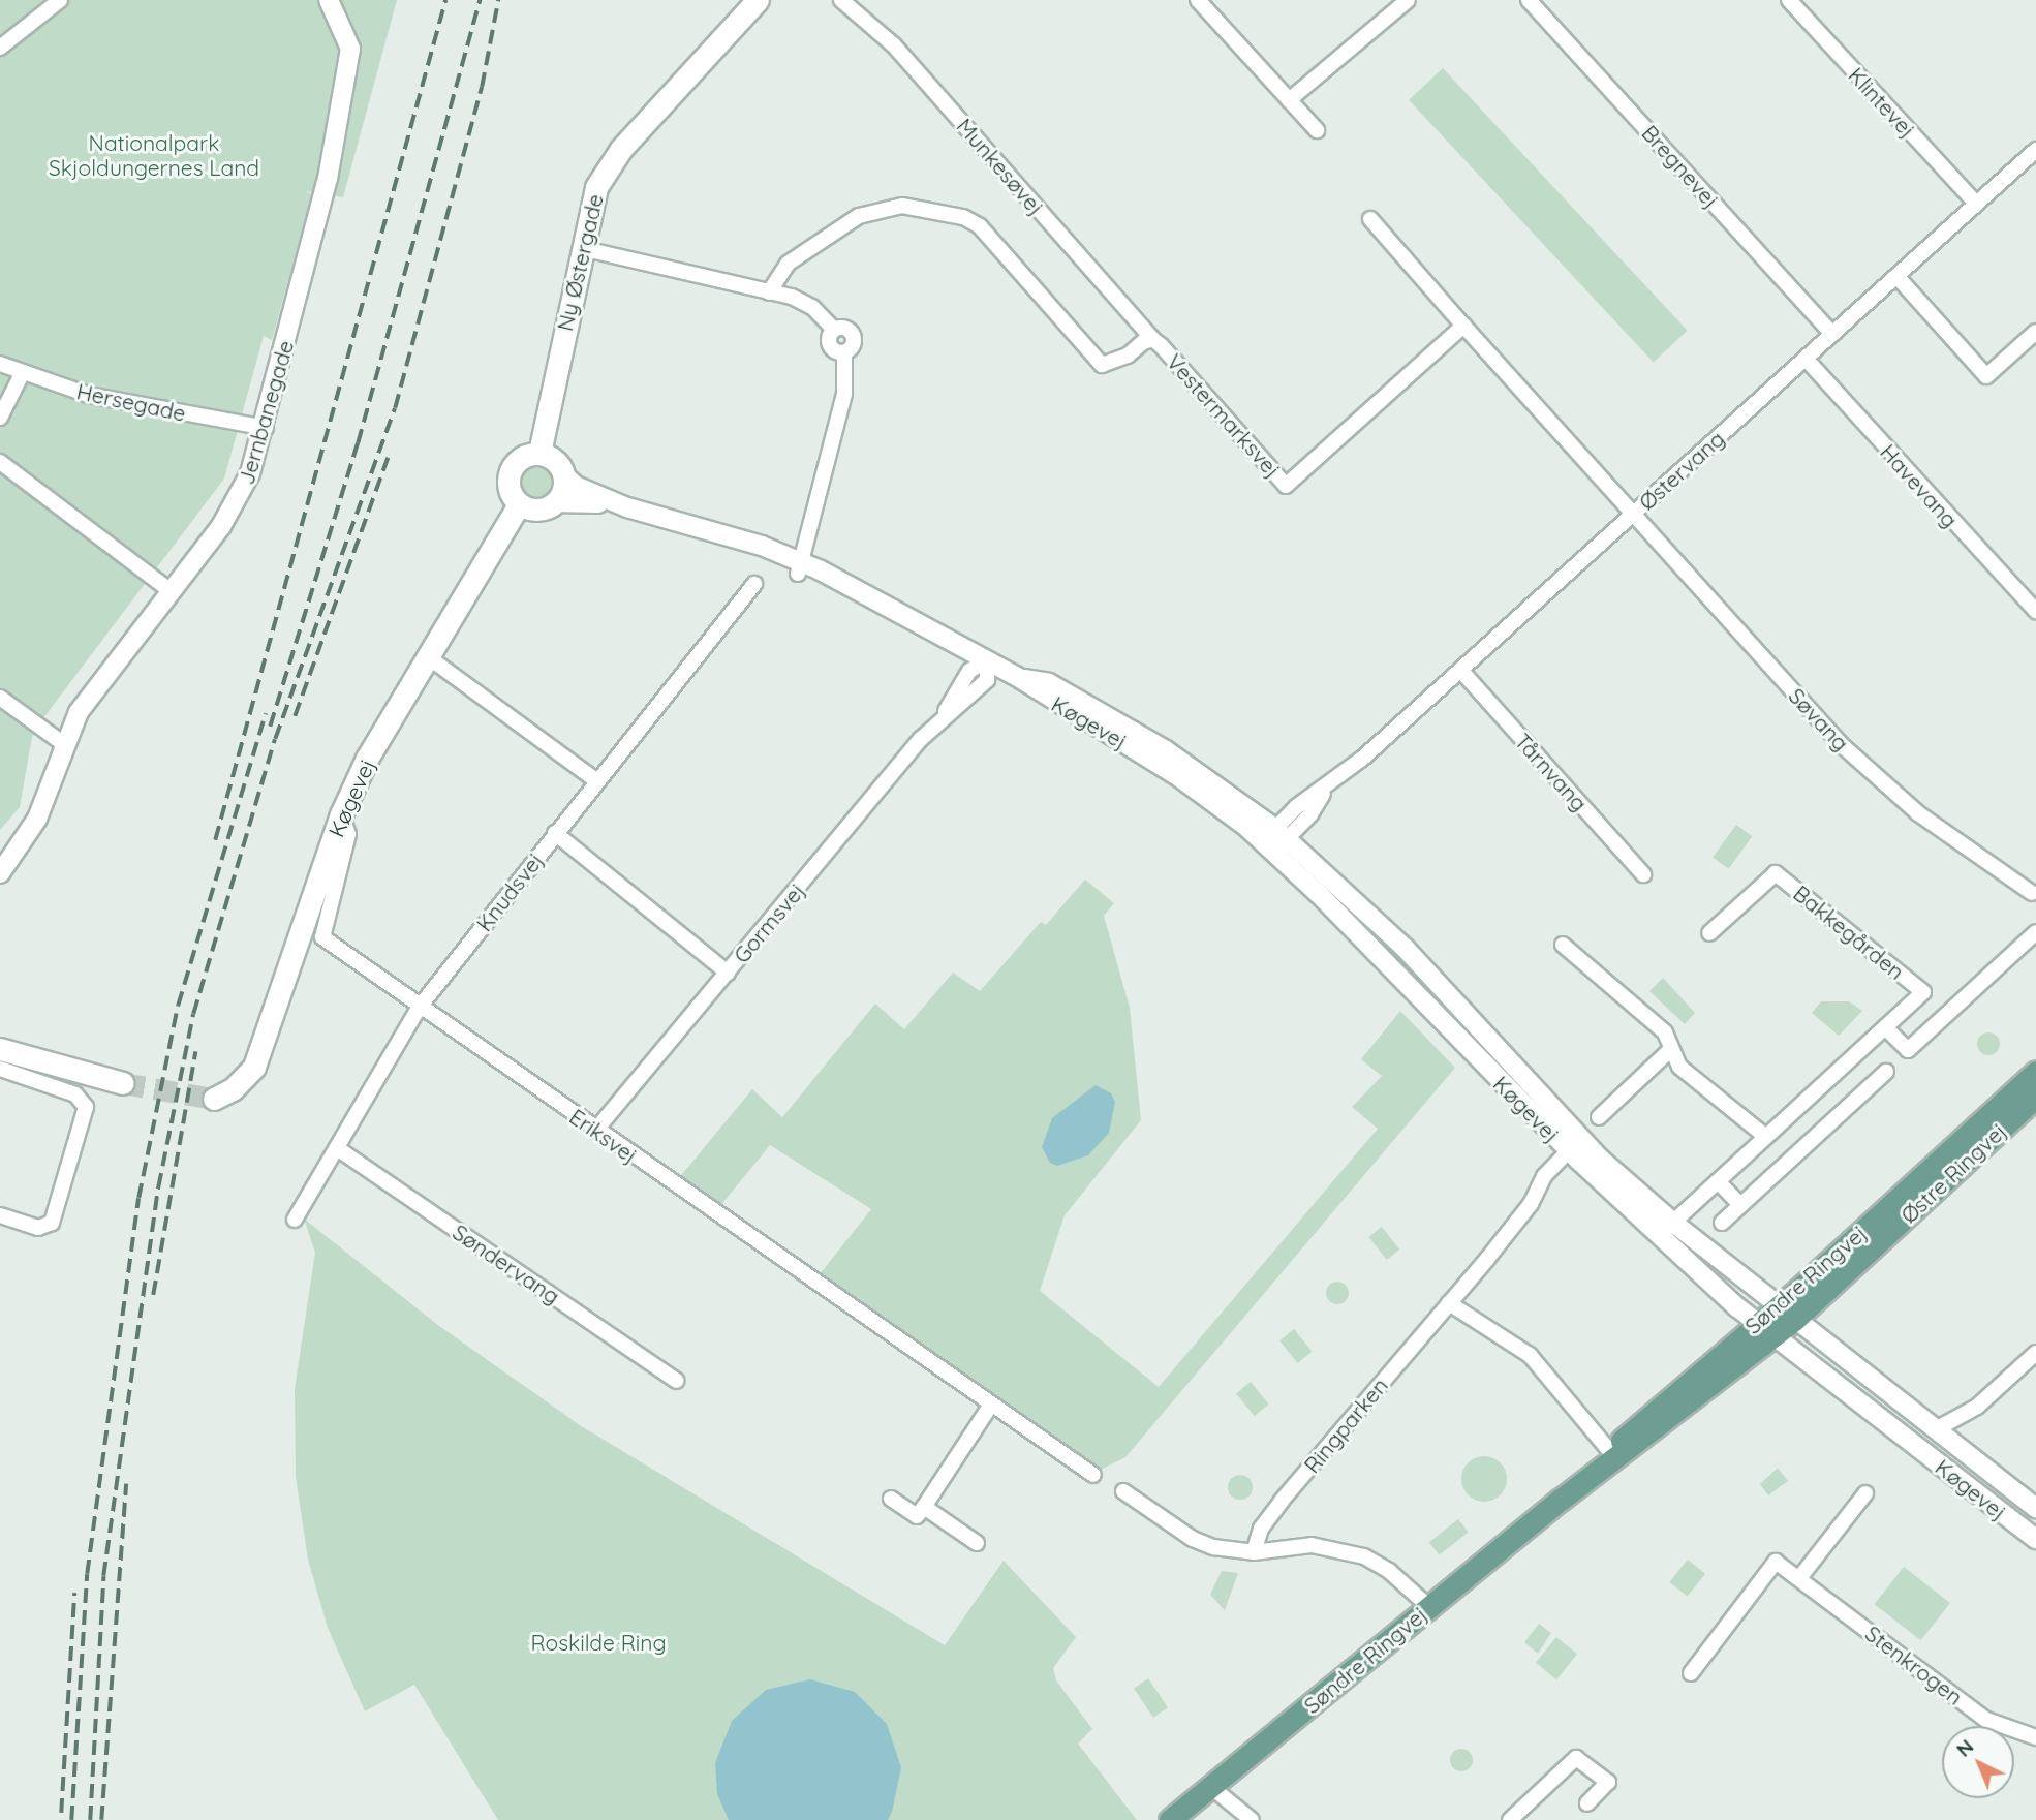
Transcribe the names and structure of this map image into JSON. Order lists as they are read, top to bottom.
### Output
{
  "streets": {
    "main road": [
      "Ny Østergade",
      "Køgevej",
      "Østre Ringvej",
      "Søndre Ringvej"
    ],
    "street": [
      "Klintevej",
      "Munkesøvej",
      "Bregnevej",
      "Hersegade",
      "Jernbanegade",
      "Vestermarksvej",
      "Østervang",
      "Havevang",
      "Søvang",
      "Tårnvang",
      "Knudsvej",
      "Gormsvej",
      "Bakkegården",
      "Eriksvej",
      "Søndervang",
      "Ringparken",
      "Stenkrogen"
    ]
  },
  "crossings": [
    ["Klintevej", "Østervang"],
    ["Munkesøvej", "Vestermarksvej"],
    ["Bregnevej", "Østervang"],
    ["Ny Østergade", "Køgevej"],
    ["Hersegade", "Jernbanegade"],
    ["Østervang", "Havevang"],
    ["Østervang", "Søvang"],
    ["Østervang", "Køgevej"],
    ["Østervang", "Tårnvang"],
    ["Køgevej", "Gormsvej"],
    ["Køgevej", "Eriksvej"],
    ["Køgevej", "Østre Ringvej"],
    ["Køgevej", "Søndre Ringvej"],
    ["Køgevej", "Ringparken"],
    ["Knudsvej", "Eriksvej"],
    ["Knudsvej", "Søndervang"],
    ["Gormsvej", "Eriksvej"],
    ["Østre Ringvej", "Søndre Ringvej"]
  ],
  "parks": ["Nationalpark Skjoldungernes Land", "Roskilde Ring"],
  "north": "top left"
}
